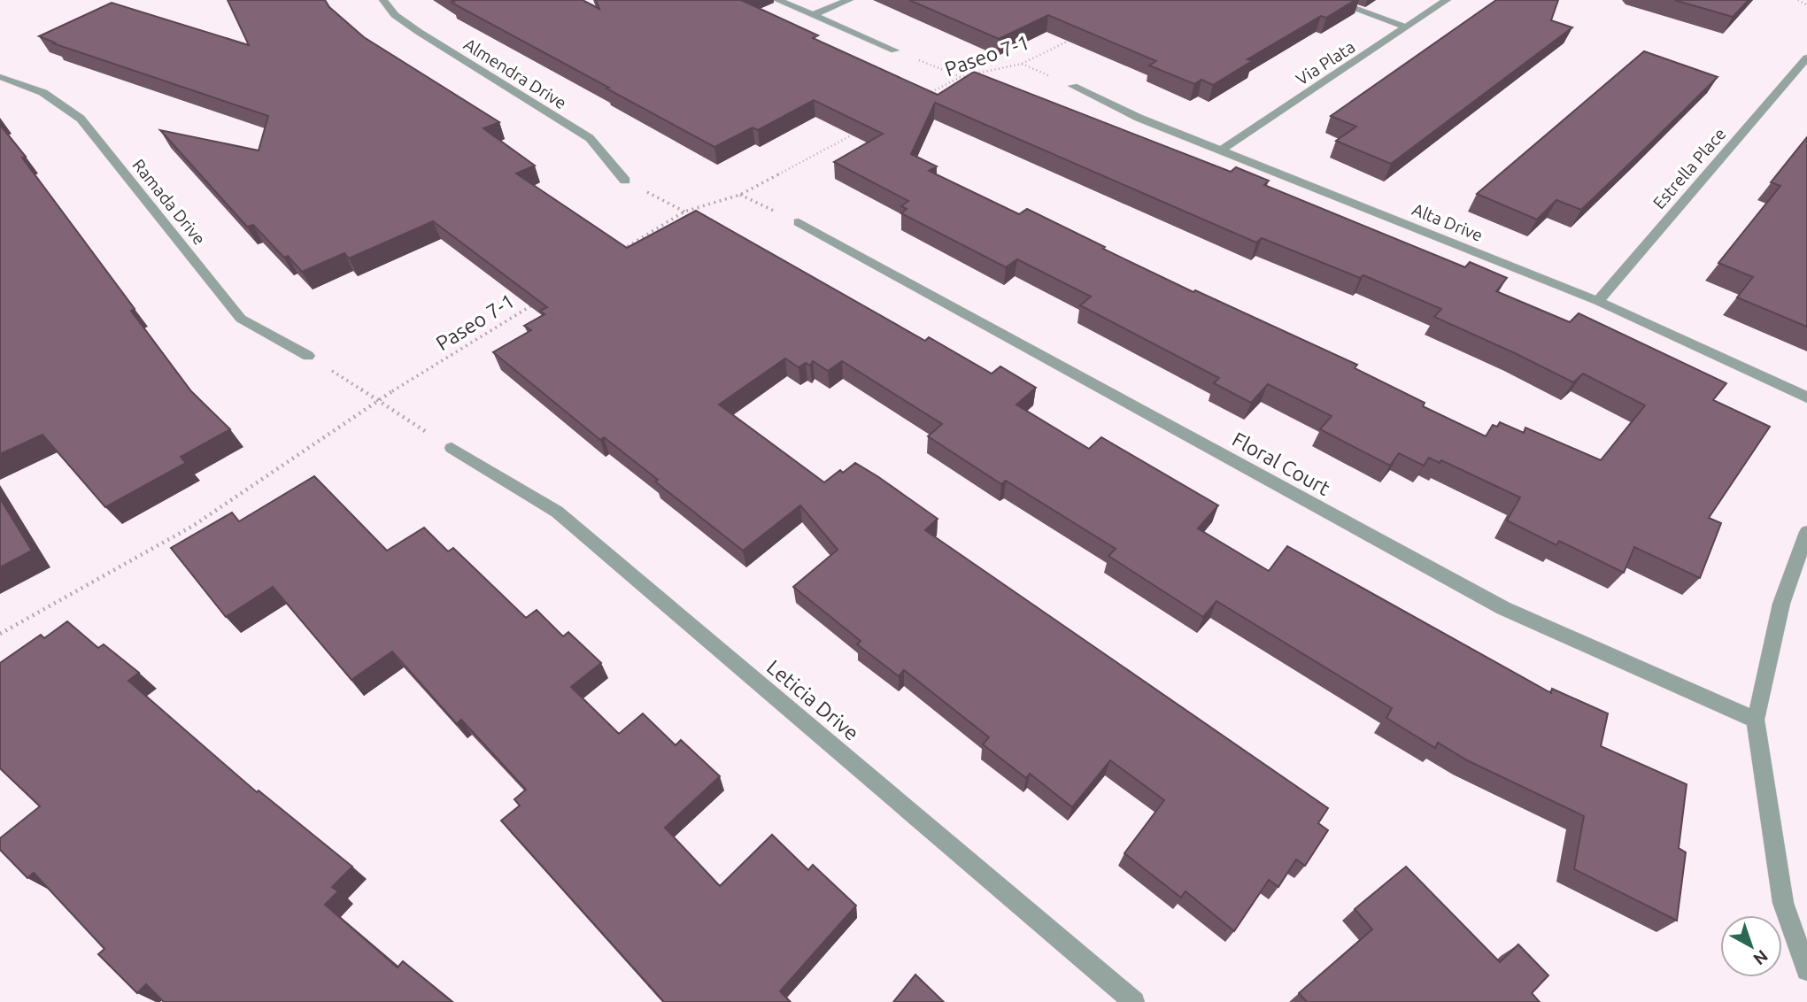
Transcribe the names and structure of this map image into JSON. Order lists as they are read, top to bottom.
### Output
{
  "streets": {
    "street": [
      "Via Plata",
      "Almendra Drive",
      "Estrella Place",
      "Ramada Drive",
      "Alta Drive",
      "Floral Court",
      "Leticia Drive"
    ],
    "path": ["Paseo 7-1"]
  },
  "crossings": [
    ["Via Plata", "Alta Drive"],
    ["Estrella Place", "Alta Drive"]
  ],
  "north": "bottom right"
}
